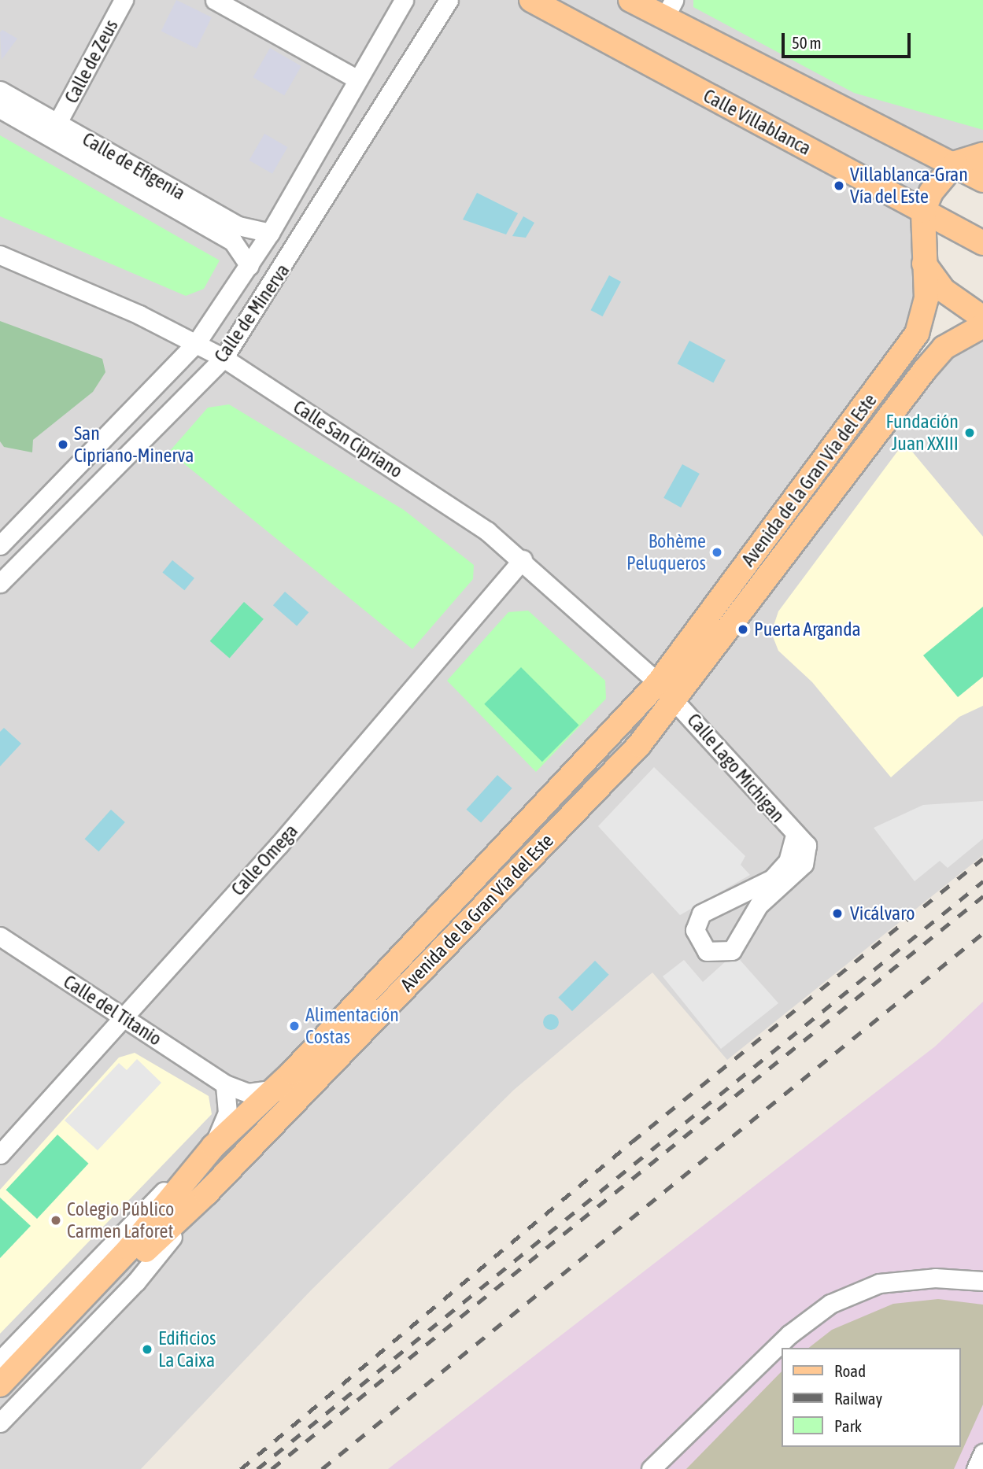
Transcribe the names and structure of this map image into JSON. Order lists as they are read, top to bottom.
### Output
{
  "streets": {
    "main road": ["Calle Villablanca", "Avenida de la Gran Vía del Este"],
    "street": [
      "Calle de Zeus",
      "Calle de Efigenia",
      "Calle de Minerva",
      "Calle San Cipriano",
      "Calle Lago Michigan",
      "Calle Omega",
      "Calle del Titanio"
    ]
  },
  "crossings": [
    ["Calle de Zeus", "Calle de Efigenia"],
    ["Calle Villablanca", "Avenida de la Gran Vía del Este"],
    ["Calle de Efigenia", "Calle de Minerva"],
    ["Calle de Minerva", "Calle San Cipriano"],
    ["Calle San Cipriano", "Avenida de la Gran Vía del Este"],
    ["Calle San Cipriano", "Calle Omega"],
    ["Avenida de la Gran Vía del Este", "Calle Lago Michigan"],
    ["Avenida de la Gran Vía del Este", "Calle del Titanio"],
    ["Calle Omega", "Calle del Titanio"]
  ],
  "places": [
    "Villablanca-Gran Vía del Este",
    "Fundación Juan XXIII",
    "San Cipriano-Minerva",
    "Bohème Peluqueros",
    "Puerta Arganda",
    "Vicálvaro",
    "Alimentación Costas",
    "Colegio Público Carmen Laforet",
    "Edificios La Caixa"
  ],
  "legend": ["Road", "Railway", "Park"],
  "scale_bar": "50 m"
}
